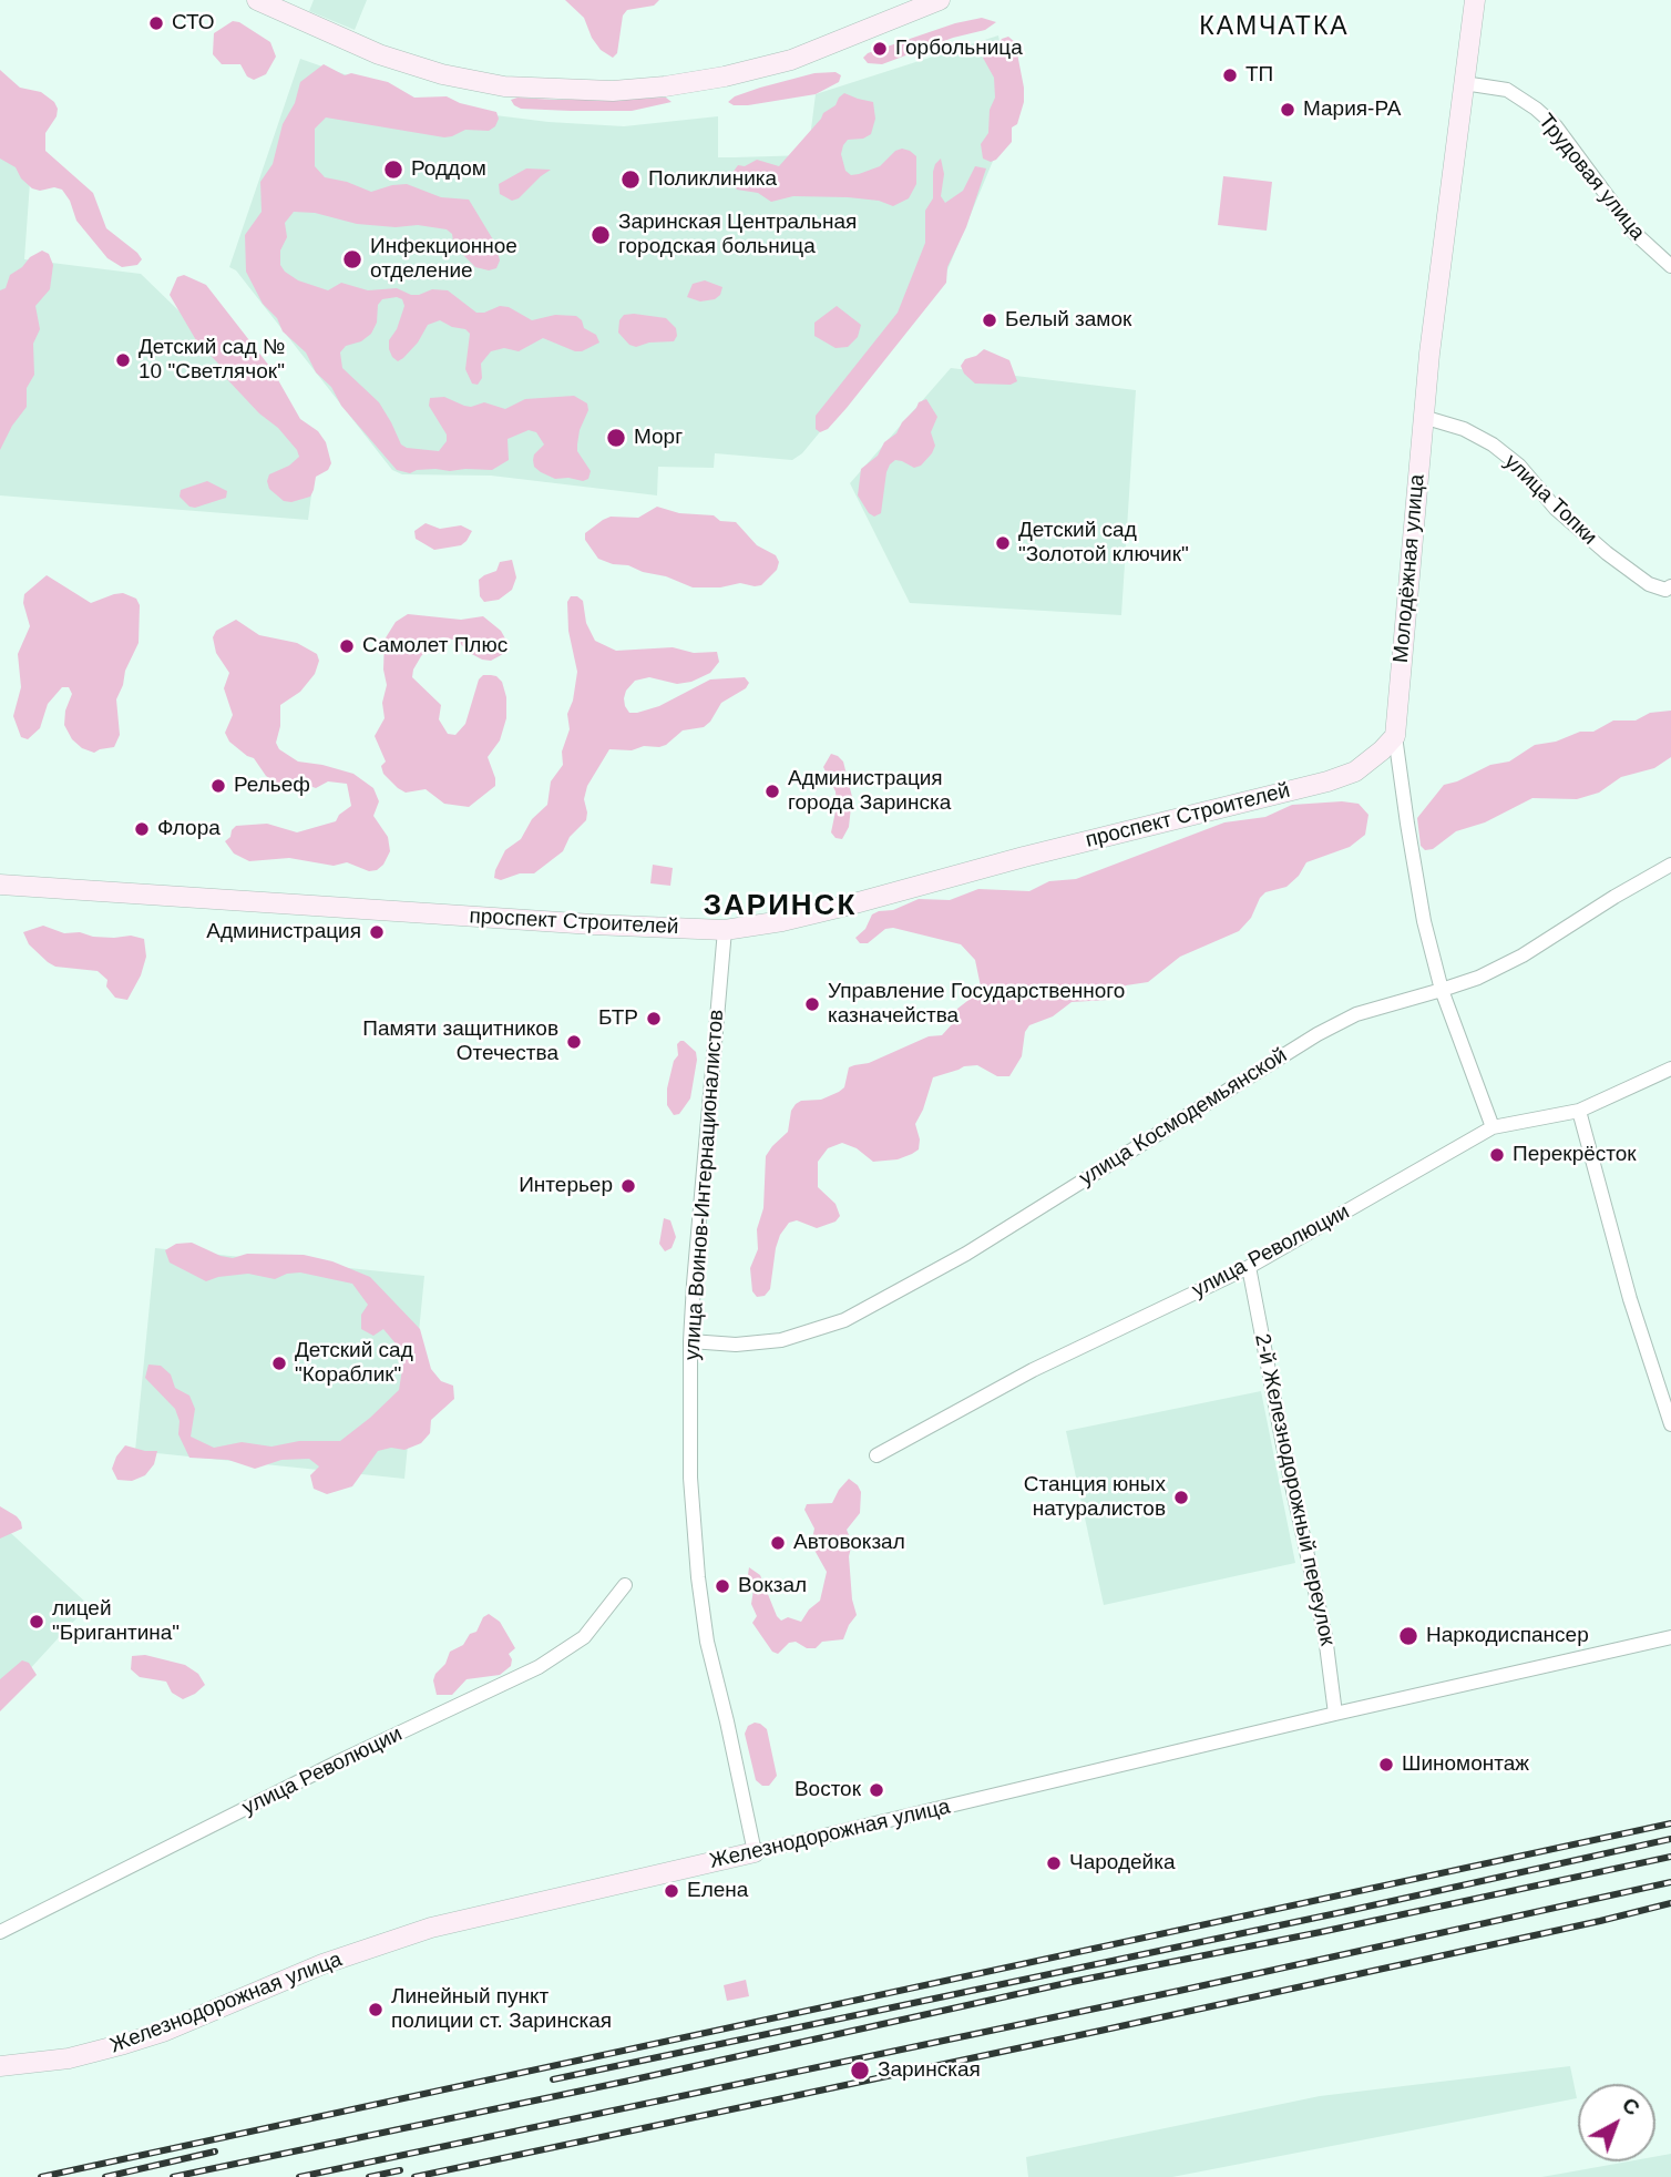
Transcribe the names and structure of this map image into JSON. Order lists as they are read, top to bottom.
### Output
{
  "streets": {
    "street": [
      "Трудовая улица",
      "улица Топки",
      "Молодёжная улица",
      "проспект Строителей",
      "улица Космодемьянской",
      "улица Воинов-Интернационалистов",
      "улица Революции",
      "2-й Железнодорожный переулок",
      "Железнодорожная улица"
    ]
  },
  "crossings": [
    ["Трудовая улица", "Молодёжная улица"],
    ["улица Топки", "Молодёжная улица"],
    ["Молодёжная улица", "проспект Строителей"],
    ["Молодёжная улица", "улица Космодемьянской"],
    ["Молодёжная улица", "улица Революции"],
    ["проспект Строителей", "улица Воинов-Интернационалистов"],
    ["улица Космодемьянской", "улица Воинов-Интернационалистов"],
    ["улица Воинов-Интернационалистов", "Железнодорожная улица"],
    ["улица Революции", "2-й Железнодорожный переулок"],
    ["2-й Железнодорожный переулок", "Железнодорожная улица"]
  ],
  "districts": ["КАМЧАТКА", "ЗАРИНСК"],
  "places": [
    "СТО",
    "Горбольница",
    "ТП",
    "Мария-РА",
    "Роддом",
    "Поликлиника",
    "Заринская Центральная городская больница",
    "Инфекционное отделение",
    "Белый замок",
    "Детский сад № 10 \"Светлячок\"",
    "Морг",
    "Детский сад \"Золотой ключик\"",
    "Самолет Плюс",
    "Рельеф",
    "Администрация города Заринска",
    "Флора",
    "Администрация",
    "Управление Государственного казначейства",
    "БТР",
    "Памяти защитников Отечества",
    "Перекрёсток",
    "Интерьер",
    "Детский сад \"Кораблик\"",
    "Станция юных натуралистов",
    "Автовокзал",
    "Вокзал",
    "лицей \"Бригантина\"",
    "Наркодиспансер",
    "Шиномонтаж",
    "Восток",
    "Чародейка",
    "Елена",
    "Линейный пункт полиции ст. Заринская",
    "Заринская"
  ],
  "north": "top right"
}
